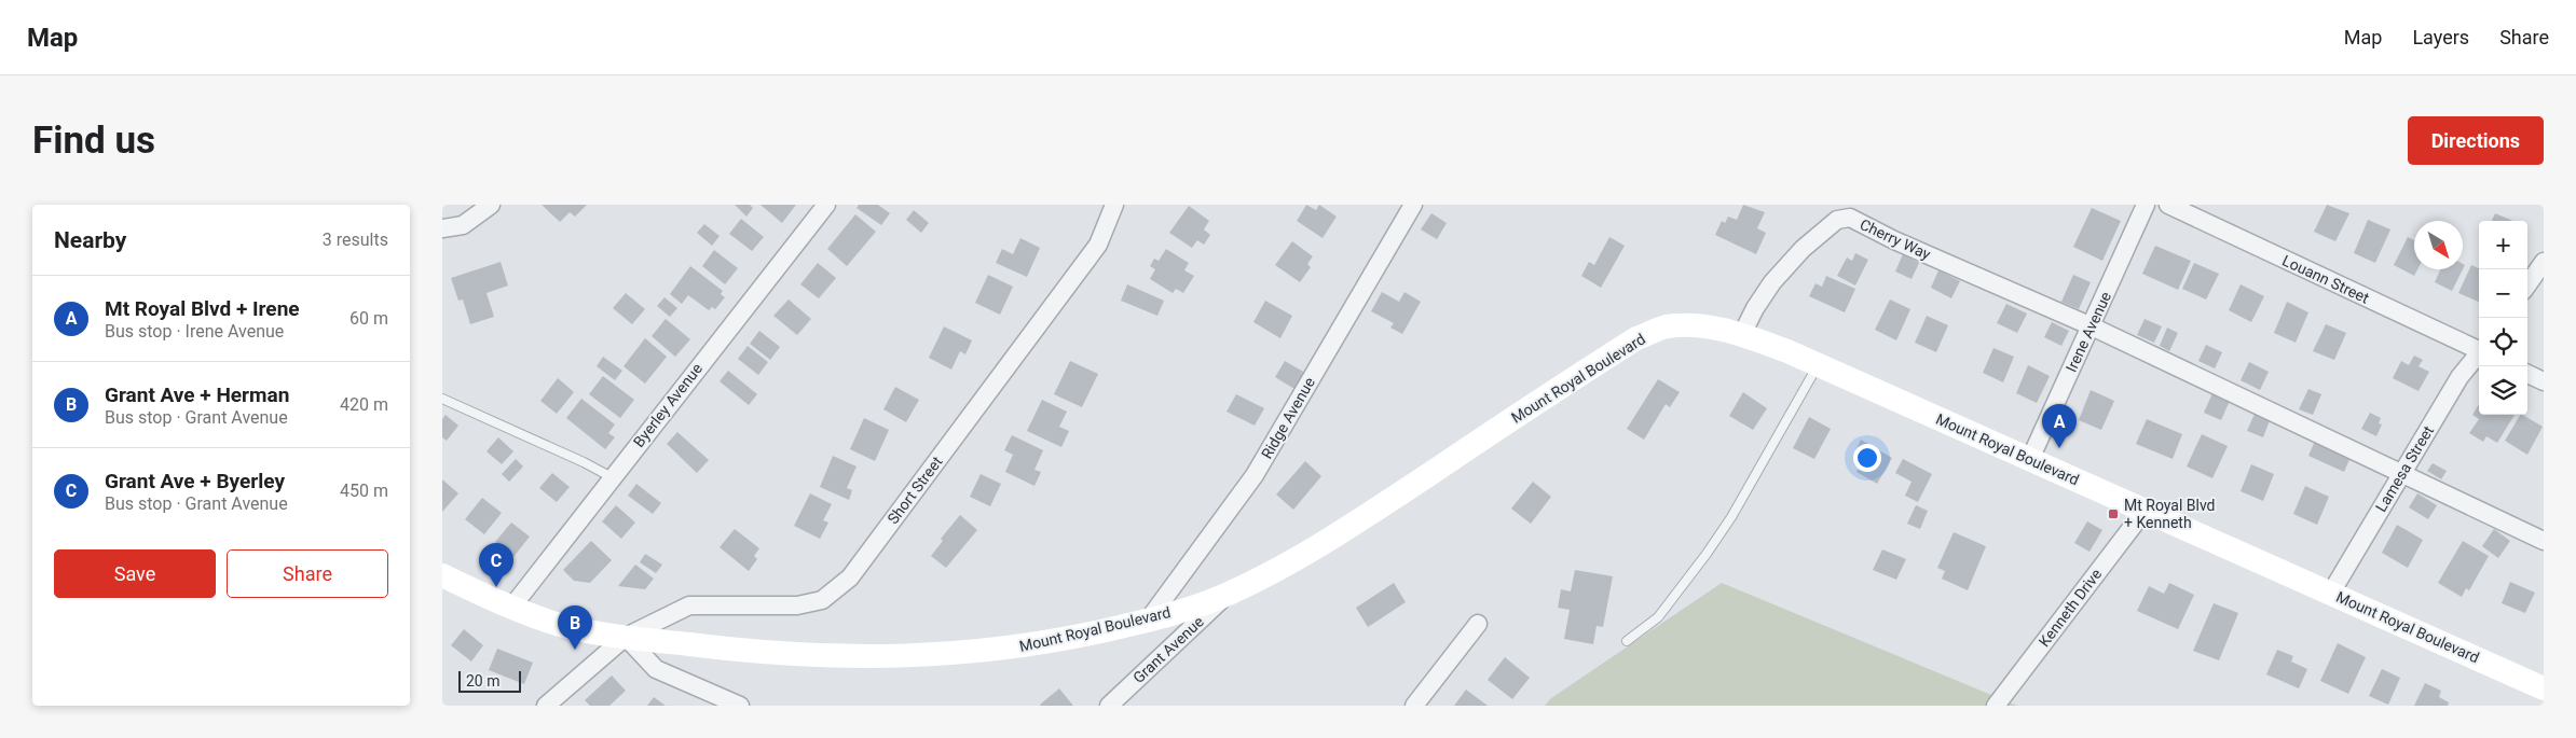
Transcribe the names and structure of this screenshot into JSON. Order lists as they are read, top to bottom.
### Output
{
  "streets": {
    "main road": ["Mount Royal Boulevard"],
    "street": [
      "Cherry Way",
      "Louann Street",
      "Irene Avenue",
      "Byerley Avenue",
      "Ridge Avenue",
      "Lamesa Street",
      "Short Street",
      "Kenneth Drive",
      "Grant Avenue"
    ]
  },
  "crossings": [
    ["Cherry Way", "Irene Avenue"],
    ["Cherry Way", "Mount Royal Boulevard"],
    ["Cherry Way", "Lamesa Street"],
    ["Irene Avenue", "Mount Royal Boulevard"],
    ["Mount Royal Boulevard", "Ridge Avenue"],
    ["Mount Royal Boulevard", "Lamesa Street"],
    ["Mount Royal Boulevard", "Short Street"],
    ["Mount Royal Boulevard", "Kenneth Drive"],
    ["Mount Royal Boulevard", "Grant Avenue"]
  ],
  "places": {
    "transit": ["Mt Royal Blvd + Kenneth"]
  },
  "scale_bar": "20 m",
  "north": "bottom right",
  "page": {
    "header": "Map",
    "nav": ["Map", "Layers", "Share"],
    "buttons": [
      "Directions",
      ["Save", "Share"]
    ],
    "title": "Find us",
    "heading": ["Nearby", "3 results"],
    "map_buttons": ["+", "−"],
    "list": [
      {
        "mark": "A",
        "name": "Mt Royal Blvd + Irene",
        "note": "Bus stop · Irene Avenue",
        "value": "60 m"
      },
      {
        "mark": "B",
        "name": "Grant Ave + Herman",
        "note": "Bus stop · Grant Avenue",
        "value": "420 m"
      },
      {
        "mark": "C",
        "name": "Grant Ave + Byerley",
        "note": "Bus stop · Grant Avenue",
        "value": "450 m"
      }
    ],
    "pins": ["A", "C", "B"],
    "scale": "20 m"
  }
}
